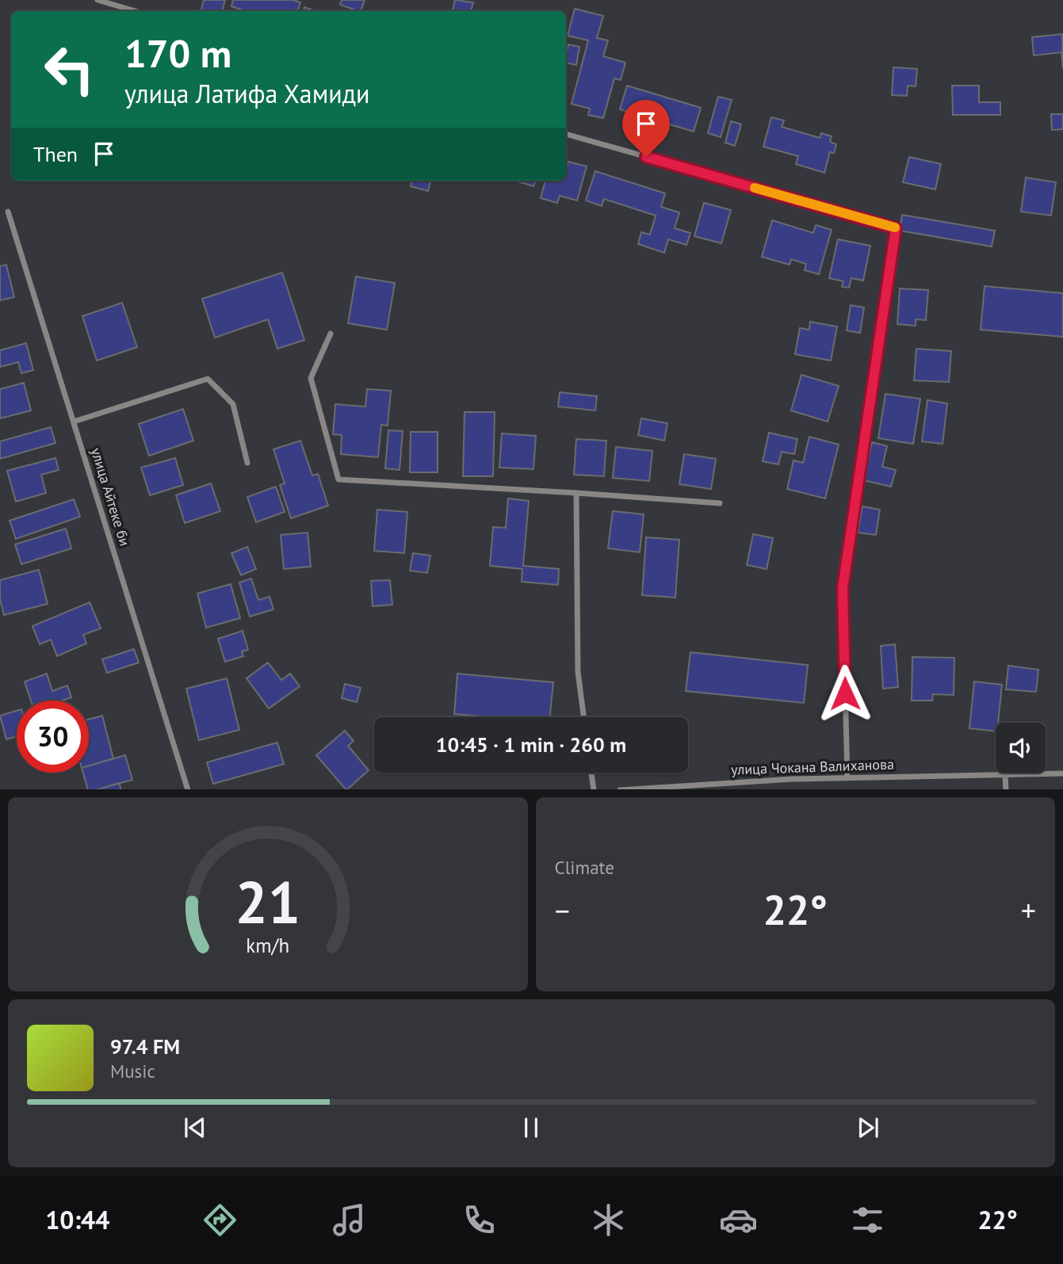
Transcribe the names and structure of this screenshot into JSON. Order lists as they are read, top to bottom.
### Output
{
  "streets": {
    "street": ["улица Айтеке би", "улица Чокана Валиханова"]
  },
  "page": {
    "turn": ["170 m", "улица Латифа Хамиди"],
    "then": "Then",
    "limit": "30",
    "trip": "10:45 · 1 min · 260 m",
    "tile": "Climate",
    "heat": ["−", "22°", "+"],
    "song": ["97.4 FM", "Music"],
    "tabs": ["10:44", "22°"],
    "gauge": ["21", "km/h"]
  }
}
